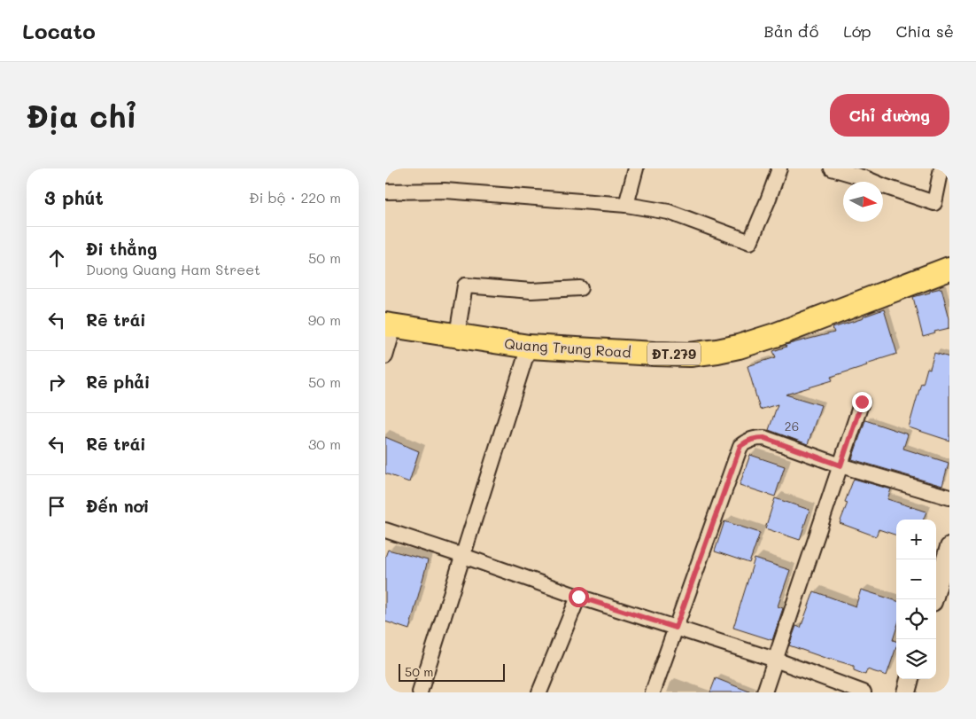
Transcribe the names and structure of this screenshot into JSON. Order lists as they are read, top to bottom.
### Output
{
  "streets": {
    "main road": ["Quang Trung Road", "ĐT.279"]
  },
  "house_numbers": ["26"],
  "scale_bar": "50 m",
  "north": "right",
  "page": {
    "header": "Locato",
    "nav": ["Bản đồ", "Lớp", "Chia sẻ"],
    "buttons": "Chỉ đường",
    "title": "Địa chỉ",
    "heading": ["3 phút", "Đi bộ · 220 m"],
    "list": [
      ["Đi thẳng", "Duong Quang Ham Street", "50 m"],
      ["Rẽ trái", "90 m"],
      ["Rẽ phải", "50 m"],
      ["Rẽ trái", "30 m"],
      "Đến nơi"
    ],
    "map_buttons": ["+", "−"],
    "scale": "50 m"
  }
}
